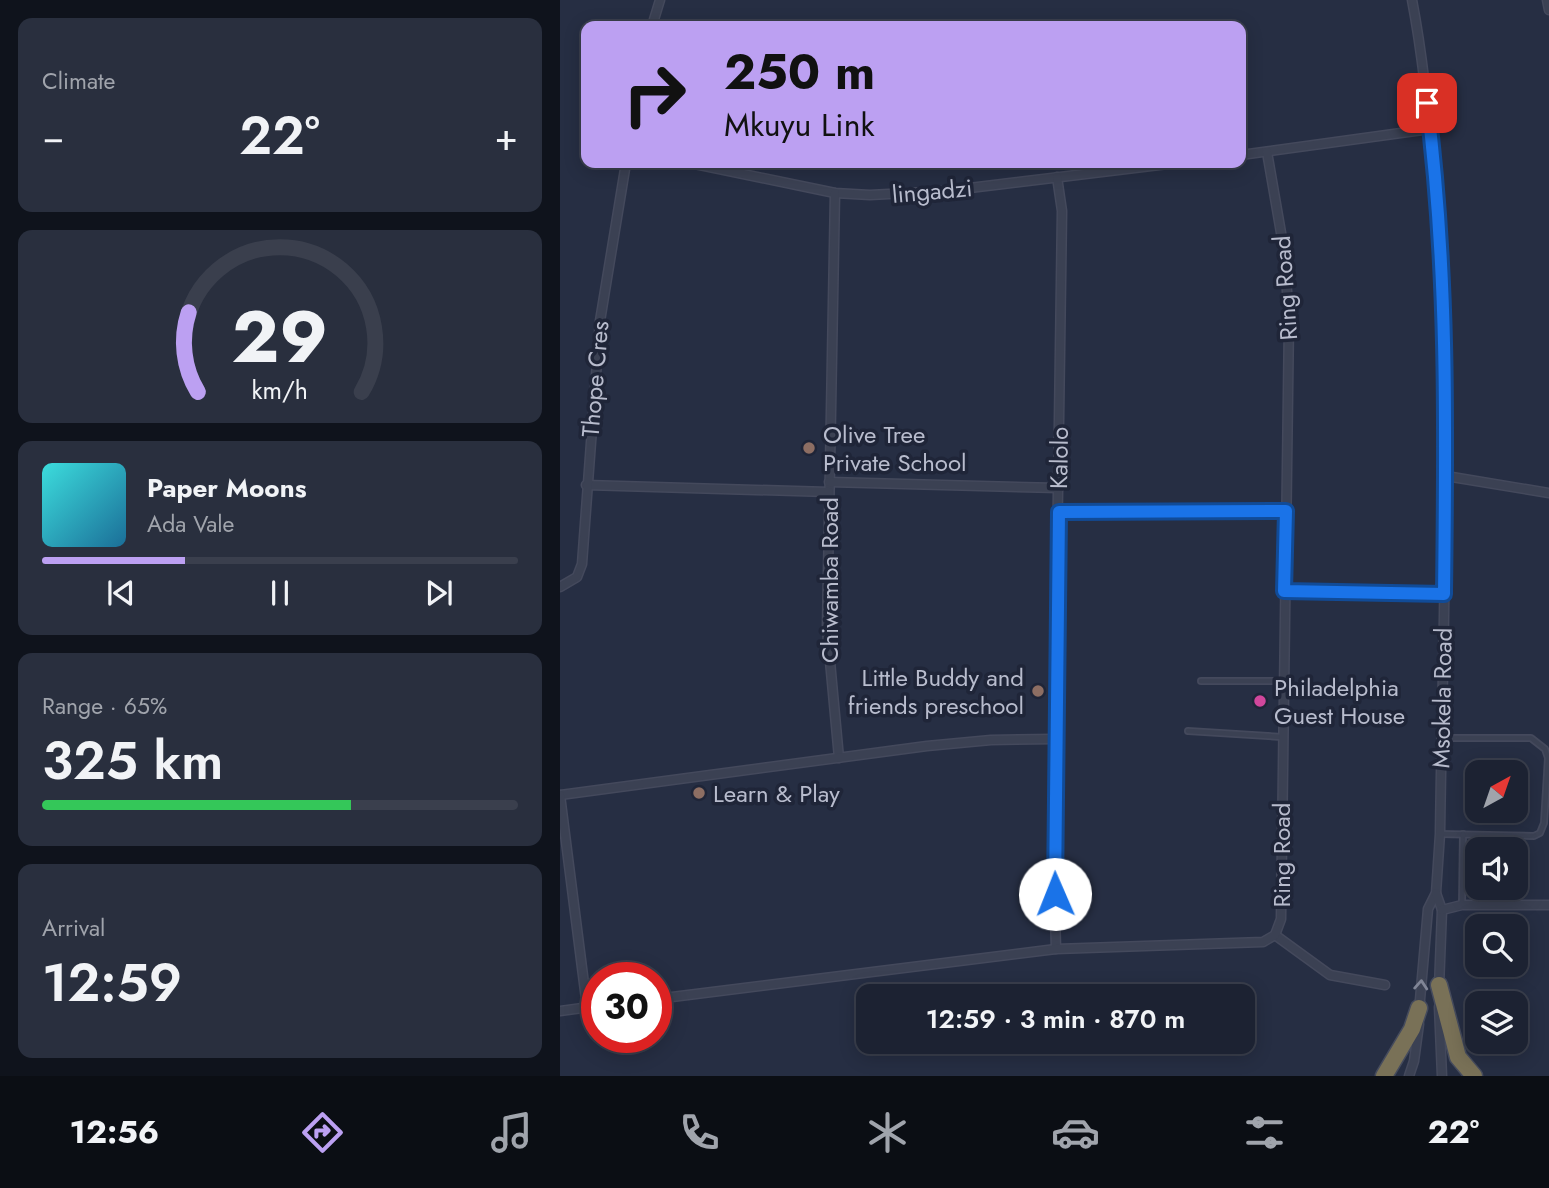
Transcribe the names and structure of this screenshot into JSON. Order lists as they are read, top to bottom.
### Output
{
  "streets": {
    "street": [
      "lingadzi",
      "Ring Road",
      "Thope Cres",
      "Kalolo",
      "Chiwamba Road",
      "Msokela Road"
    ]
  },
  "crossings": [
    ["lingadzi", "Kalolo"],
    ["lingadzi", "Chiwamba Road"],
    ["Ring Road", "Kalolo"]
  ],
  "places": [
    "Olive Tree Private School",
    "Little Buddy and friends preschool",
    "Philadelphia Guest House",
    "Learn & Play"
  ],
  "north": "top right",
  "page": {
    "tile": [
      "Climate",
      ["Range · 65%", "325 km"],
      ["Arrival", "12:59"]
    ],
    "turn": ["250 m", "Mkuyu Link"],
    "heat": ["−", "22°", "+"],
    "song": ["Paper Moons", "Ada Vale"],
    "limit": "30",
    "trip": "12:59 · 3 min · 870 m",
    "tabs": ["12:56", "22°"],
    "gauge": ["29", "km/h"]
  }
}
